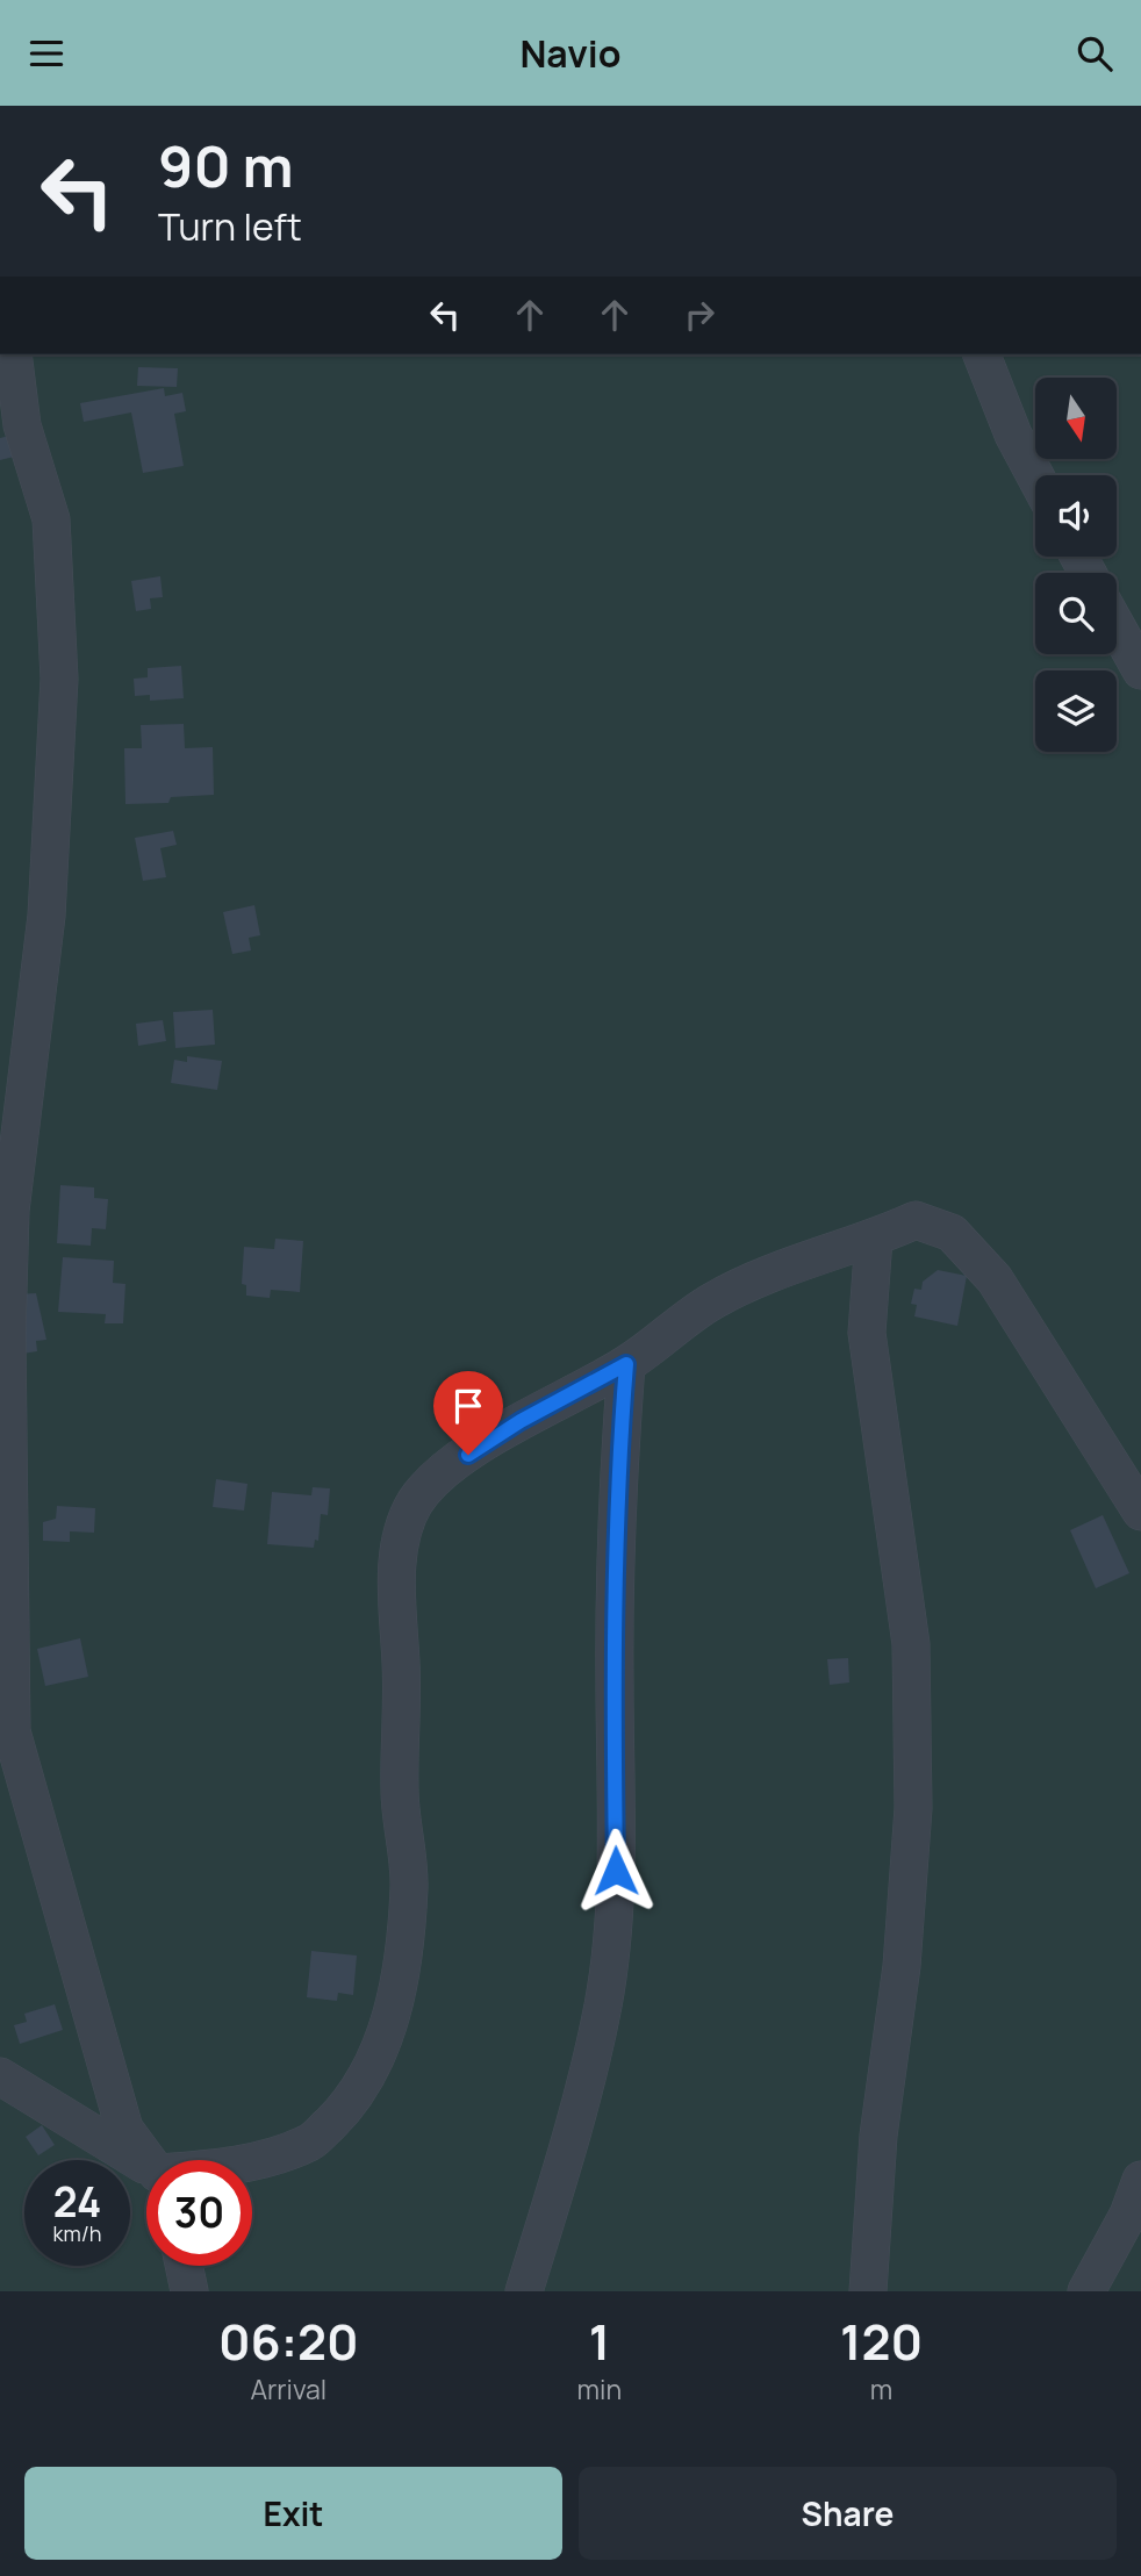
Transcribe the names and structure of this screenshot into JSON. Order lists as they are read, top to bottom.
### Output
{
  "north": "bottom",
  "page": {
    "header": "Navio",
    "turn": ["90 m", "Turn left"],
    "speed": "24 km/h",
    "limit": "30",
    "eta": [
      "06:20",
      "Arrival",
      "1",
      "min",
      "120",
      "m"
    ],
    "buttons": ["Exit", "Share"]
  }
}
